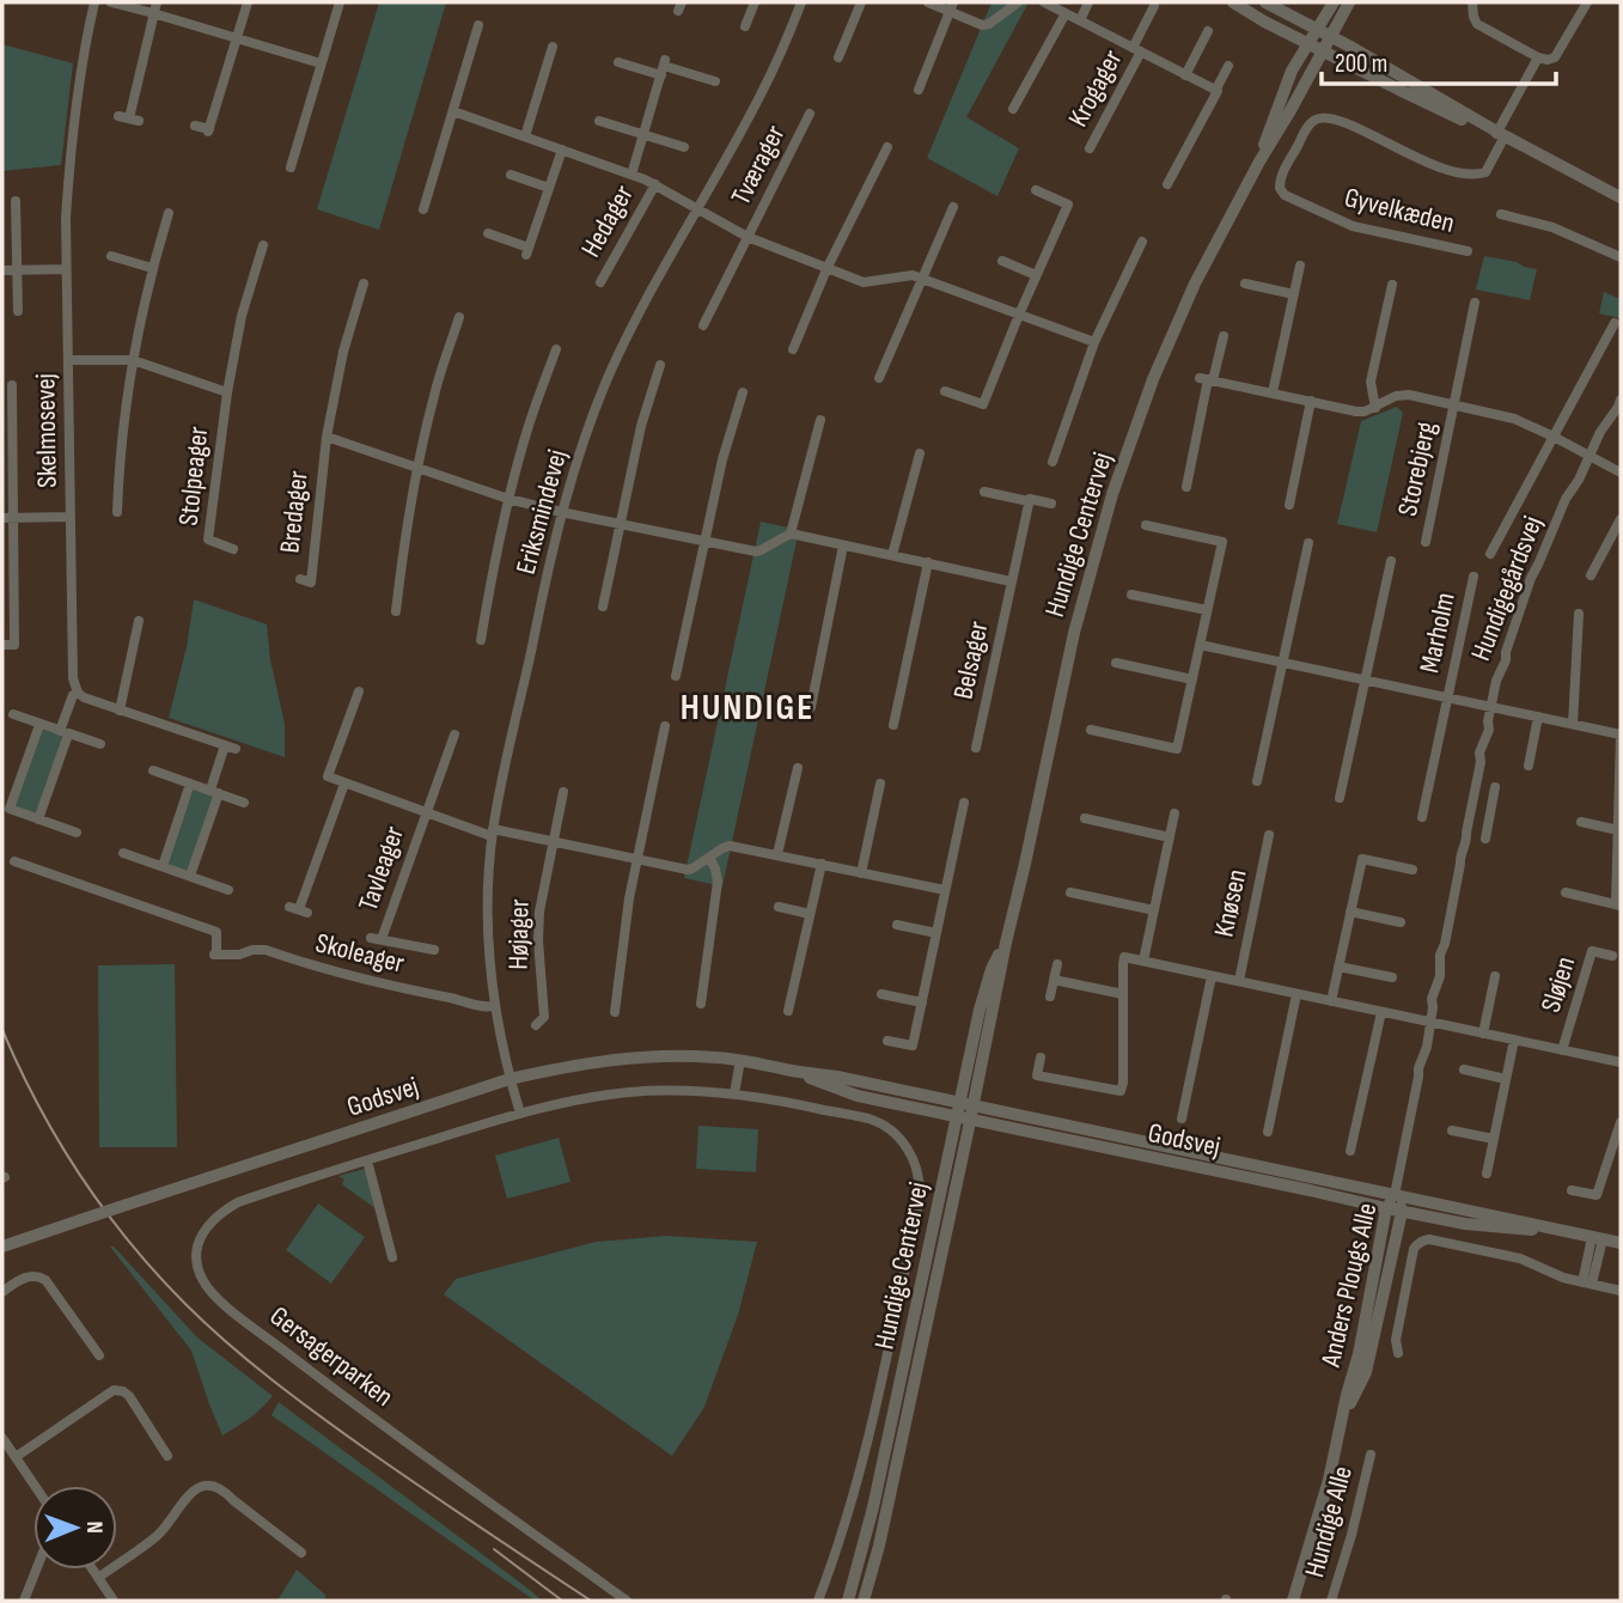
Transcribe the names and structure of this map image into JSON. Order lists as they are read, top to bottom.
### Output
{
  "streets": {
    "street": [
      "Krogager",
      "Tværager",
      "Gyvelkæden",
      "Hedager",
      "Skelmosevej",
      "Storebjerg",
      "Stolpeager",
      "Bredager",
      "Eriksmindevej",
      "Hundige Centervej",
      "Hundigegårdsvej",
      "Marholm",
      "Belsager",
      "Tavleager",
      "Knøsen",
      "Højager",
      "Skoleager",
      "Sløjen",
      "Godsvej",
      "Anders Plougs Alle",
      "Gersagerparken",
      "Hundige Alle"
    ]
  },
  "crossings": [
    ["Tværager", "Hedager"],
    ["Tværager", "Eriksmindevej"],
    ["Hedager", "Eriksmindevej"],
    ["Skelmosevej", "Stolpeager"],
    ["Storebjerg", "Hundigegårdsvej"],
    ["Bredager", "Eriksmindevej"],
    ["Eriksmindevej", "Tavleager"],
    ["Eriksmindevej", "Skoleager"],
    ["Eriksmindevej", "Godsvej"],
    ["Hundige Centervej", "Godsvej"],
    ["Hundigegårdsvej", "Marholm"],
    ["Hundigegårdsvej", "Knøsen"],
    ["Hundigegårdsvej", "Sløjen"],
    ["Hundigegårdsvej", "Godsvej"],
    ["Hundigegårdsvej", "Anders Plougs Alle"],
    ["Knøsen", "Sløjen"],
    ["Godsvej", "Anders Plougs Alle"]
  ],
  "districts": ["HUNDIGE"],
  "scale_bar": "200 m",
  "north": "right"
}
